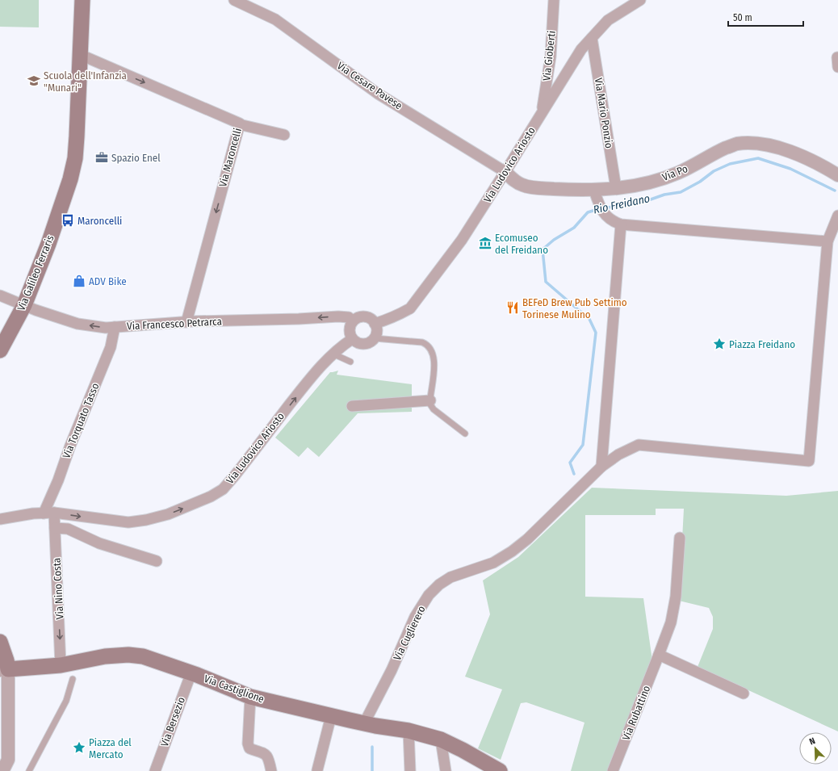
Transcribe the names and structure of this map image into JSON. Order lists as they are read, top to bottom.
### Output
{
  "streets": {
    "main road": ["Via Galileo Ferraris", "Via Castiglione"],
    "street": [
      "Via Gioberti",
      "Via Cesare Pavese",
      "Via Mario Ponzio",
      "Via Maroncelli",
      "Via Ludovico Ariosto",
      "Via Po",
      "Via Francesco Petrarca",
      "Via Torquato Tasso",
      "Via Nino Costa",
      "Via Cuglierero",
      "Via Rubattino",
      "Via Bersezio"
    ]
  },
  "crossings": [
    ["Via Gioberti", "Via Ludovico Ariosto"],
    ["Via Cesare Pavese", "Via Ludovico Ariosto"],
    ["Via Cesare Pavese", "Via Po"],
    ["Via Mario Ponzio", "Via Ludovico Ariosto"],
    ["Via Mario Ponzio", "Via Po"],
    ["Via Maroncelli", "Via Galileo Ferraris"],
    ["Via Maroncelli", "Via Francesco Petrarca"],
    ["Via Ludovico Ariosto", "Via Po"],
    ["Via Ludovico Ariosto", "Via Francesco Petrarca"],
    ["Via Ludovico Ariosto", "Via Torquato Tasso"],
    ["Via Ludovico Ariosto", "Via Nino Costa"],
    ["Via Galileo Ferraris", "Via Francesco Petrarca"],
    ["Via Francesco Petrarca", "Via Torquato Tasso"],
    ["Via Nino Costa", "Via Castiglione"],
    ["Via Cuglierero", "Via Castiglione"],
    ["Via Castiglione", "Via Bersezio"]
  ],
  "one_way": ["Via Ludovico Ariosto", "Via Francesco Petrarca", "Via Nino Costa"],
  "water": ["Rio Freidano"],
  "places": {
    "school or university": ["Scuola dell'Infanzia \"Munari\""],
    "office": ["Spazio Enel"],
    "bus stop": ["Maroncelli"],
    "museum": ["Ecomuseo del Freidano"],
    "shop": ["ADV Bike"],
    "restaurant": ["BEFeD Brew Pub Settimo Torinese Mulino"],
    "place": ["Piazza Freidano", "Piazza del Mercato"]
  },
  "scale_bar": "50 m",
  "north": "top left"
}
